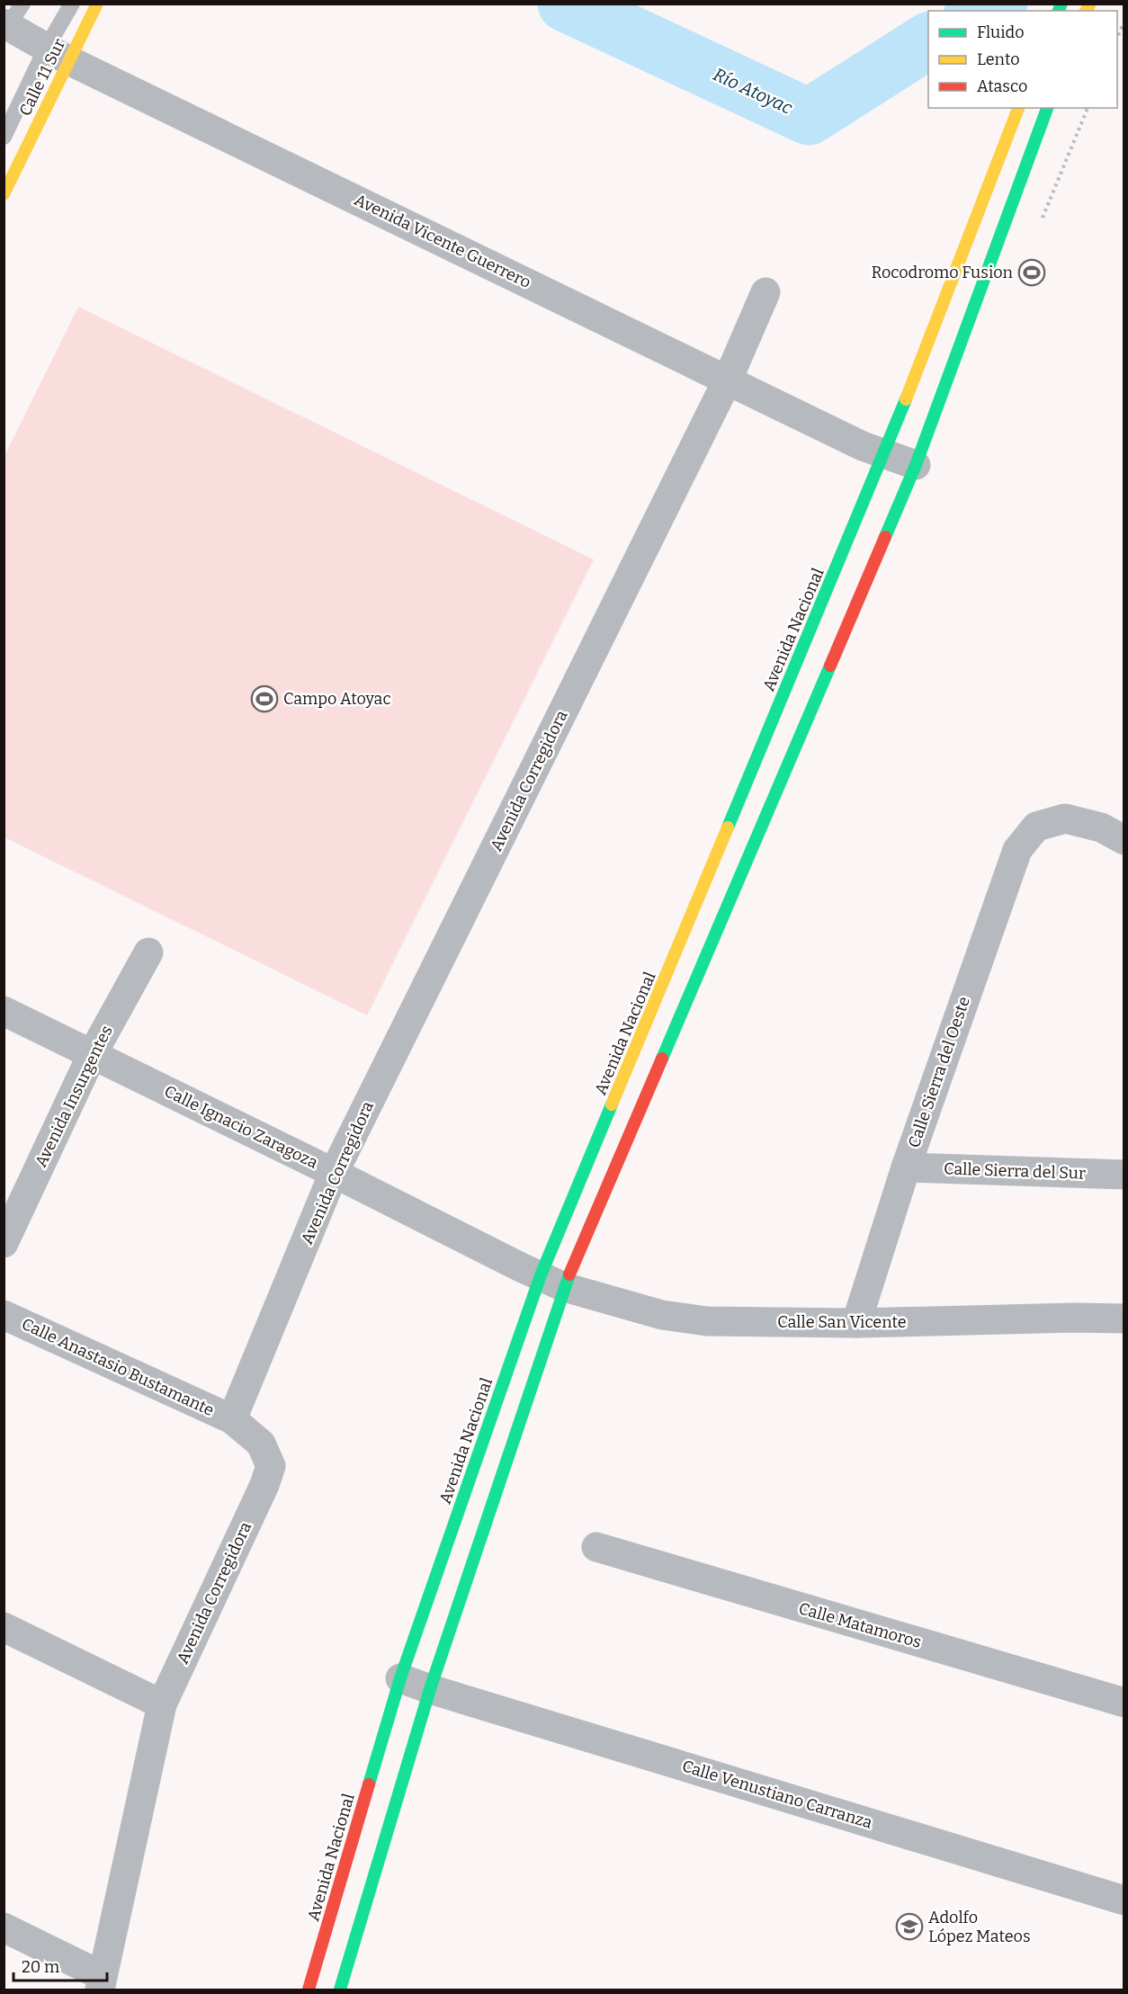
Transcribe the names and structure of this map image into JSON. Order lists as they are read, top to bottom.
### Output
{
  "streets": {
    "main road": ["Calle 11 Sur", "Avenida Nacional"],
    "street": [
      "Avenida Vicente Guerrero",
      "Avenida Corregidora",
      "Calle Sierra del Oeste",
      "Avenida Insurgentes",
      "Calle Ignacio Zaragoza",
      "Calle Sierra del Sur",
      "Calle San Vicente",
      "Calle Anastasio Bustamante",
      "Calle Matamoros",
      "Calle Venustiano Carranza"
    ]
  },
  "crossings": [
    ["Calle 11 Sur", "Avenida Vicente Guerrero"],
    ["Avenida Vicente Guerrero", "Avenida Nacional"],
    ["Avenida Vicente Guerrero", "Avenida Corregidora"],
    ["Avenida Nacional", "Calle Ignacio Zaragoza"],
    ["Avenida Nacional", "Calle San Vicente"],
    ["Avenida Nacional", "Calle Venustiano Carranza"],
    ["Avenida Corregidora", "Calle Ignacio Zaragoza"],
    ["Avenida Corregidora", "Calle Anastasio Bustamante"],
    ["Calle Sierra del Oeste", "Calle Sierra del Sur"],
    ["Calle Sierra del Oeste", "Calle San Vicente"],
    ["Avenida Insurgentes", "Calle Ignacio Zaragoza"],
    ["Calle Ignacio Zaragoza", "Calle San Vicente"]
  ],
  "water": ["Río Atoyac"],
  "places": {
    "sports": ["Rocodromo Fusion", "Campo Atoyac"],
    "school or university": ["Adolfo López Mateos"]
  },
  "legend": ["Fluido", "Lento", "Atasco"],
  "scale_bar": "20 m"
}
